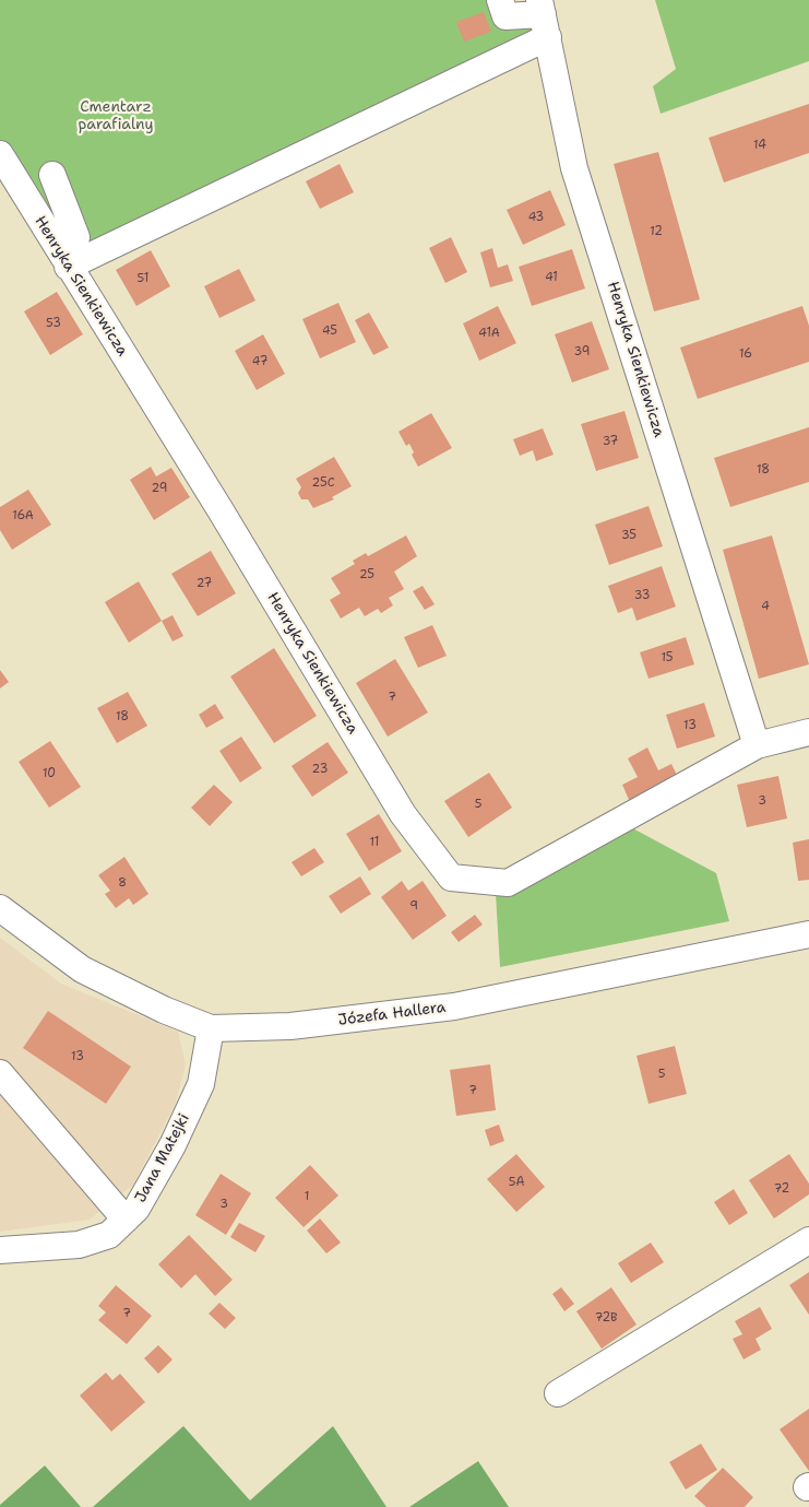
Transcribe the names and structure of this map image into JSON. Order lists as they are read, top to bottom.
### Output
{
  "streets": {
    "street": ["Henryka Sienkiewicza", "Józefa Hallera", "Jana Matejki"]
  },
  "crossings": [
    ["Józefa Hallera", "Jana Matejki"]
  ],
  "parks": ["Cmentarz parafialny"],
  "house_numbers": [
    "14",
    "43",
    "12",
    "41",
    "51",
    "53",
    "45",
    "41A",
    "39",
    "16",
    "47",
    "37",
    "18",
    "25C",
    "29",
    "16A",
    "35",
    "25",
    "27",
    "33",
    "4",
    "15",
    "7",
    "18",
    "13",
    "23",
    "10",
    "3",
    "5",
    "11",
    "8",
    "9",
    "13",
    "5",
    "7",
    "5A",
    "72",
    "1",
    "3",
    "7",
    "72B"
  ]
}
